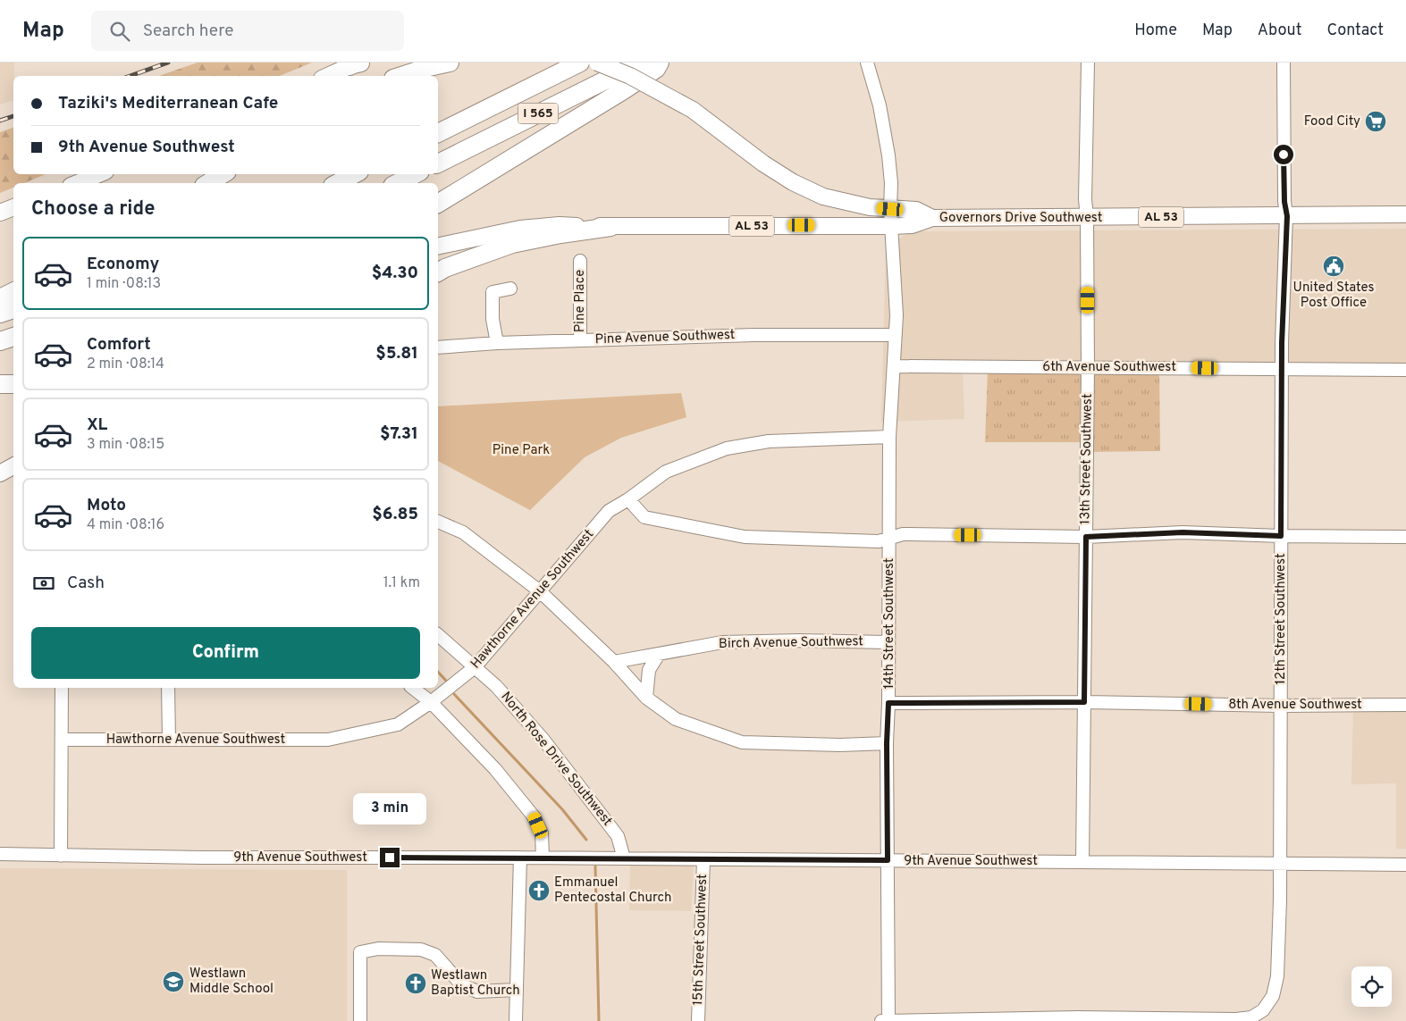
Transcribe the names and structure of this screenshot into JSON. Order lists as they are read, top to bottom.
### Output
{
  "streets": {
    "highway": ["I 565"],
    "main road": ["AL 53", "Governors Drive Southwest"],
    "street": [
      "Pine Place",
      "Pine Avenue Southwest",
      "6th Avenue Southwest",
      "13th Street Southwest",
      "Hawthorne Avenue Southwest",
      "12th Street Southwest",
      "14th Street Southwest",
      "Birch Avenue Southwest",
      "8th Avenue Southwest",
      "North Rose Drive Southwest",
      "9th Avenue Southwest",
      "15th Street Southwest"
    ]
  },
  "crossings": [
    ["AL 53", "Governors Drive Southwest"],
    ["AL 53", "14th Street Southwest"],
    ["Governors Drive Southwest", "13th Street Southwest"],
    ["Governors Drive Southwest", "12th Street Southwest"],
    ["Governors Drive Southwest", "14th Street Southwest"],
    ["Pine Place", "Pine Avenue Southwest"],
    ["Pine Avenue Southwest", "14th Street Southwest"],
    ["6th Avenue Southwest", "13th Street Southwest"],
    ["6th Avenue Southwest", "12th Street Southwest"],
    ["6th Avenue Southwest", "14th Street Southwest"],
    ["13th Street Southwest", "8th Avenue Southwest"],
    ["13th Street Southwest", "9th Avenue Southwest"],
    ["Hawthorne Avenue Southwest", "14th Street Southwest"],
    ["Hawthorne Avenue Southwest", "North Rose Drive Southwest"],
    ["12th Street Southwest", "14th Street Southwest"],
    ["12th Street Southwest", "8th Avenue Southwest"],
    ["12th Street Southwest", "9th Avenue Southwest"],
    ["14th Street Southwest", "Birch Avenue Southwest"],
    ["14th Street Southwest", "8th Avenue Southwest"],
    ["14th Street Southwest", "9th Avenue Southwest"],
    ["North Rose Drive Southwest", "9th Avenue Southwest"],
    ["9th Avenue Southwest", "15th Street Southwest"]
  ],
  "parks": ["Pine Park"],
  "places": {
    "supermarket": ["Food City"],
    "public building": ["United States Post Office"],
    "church": ["Emmanuel Pentecostal Church", "Westlawn Baptist Church"],
    "school or university": ["Westlawn Middle School"]
  },
  "page": {
    "header": "Map",
    "search": "Search here",
    "nav": [
      "Home",
      "Map",
      "About",
      "Contact"
    ],
    "banner": ["Taziki's Mediterranean Cafe", "9th Avenue Southwest"],
    "heading": "Choose a ride",
    "list": [
      {
        "name": "Economy",
        "note": "1 min · 08:13",
        "value": "$4.30"
      },
      {
        "name": "Comfort",
        "note": "2 min · 08:14",
        "value": "$5.81"
      },
      {
        "name": "XL",
        "note": "3 min · 08:15",
        "value": "$7.31"
      },
      {
        "name": "Moto",
        "note": "4 min · 08:16",
        "value": "$6.85"
      }
    ],
    "pay": ["Cash", "1.1 km"],
    "buttons": "Confirm",
    "bubble": "3 min"
  }
}
